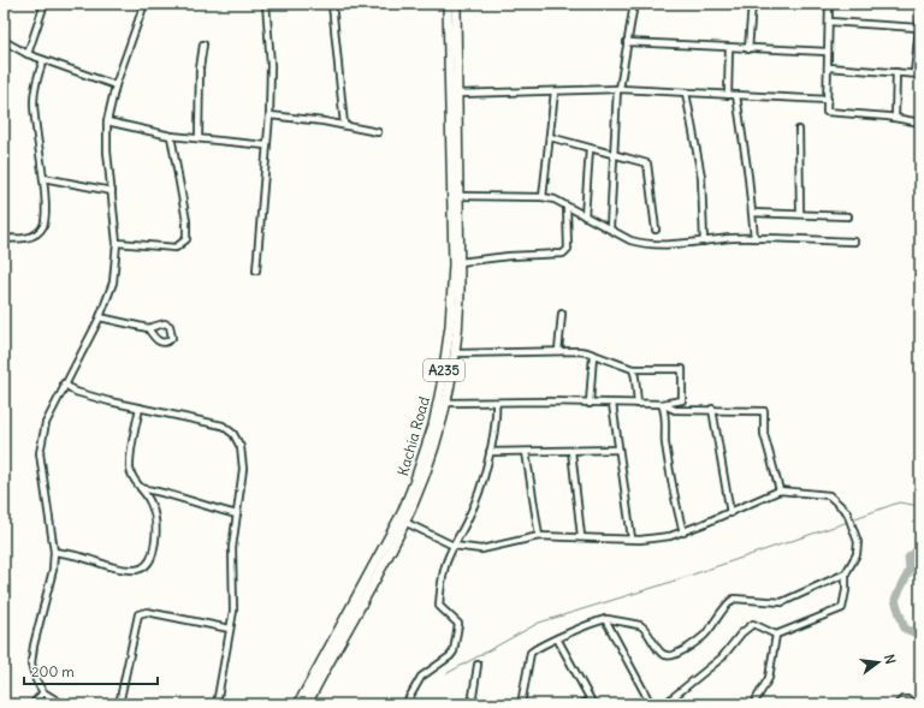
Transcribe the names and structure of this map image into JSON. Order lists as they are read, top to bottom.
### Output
{
  "streets": {
    "highway": ["A235", "Kachia Road"]
  },
  "scale_bar": "200 m",
  "north": "right"
}
